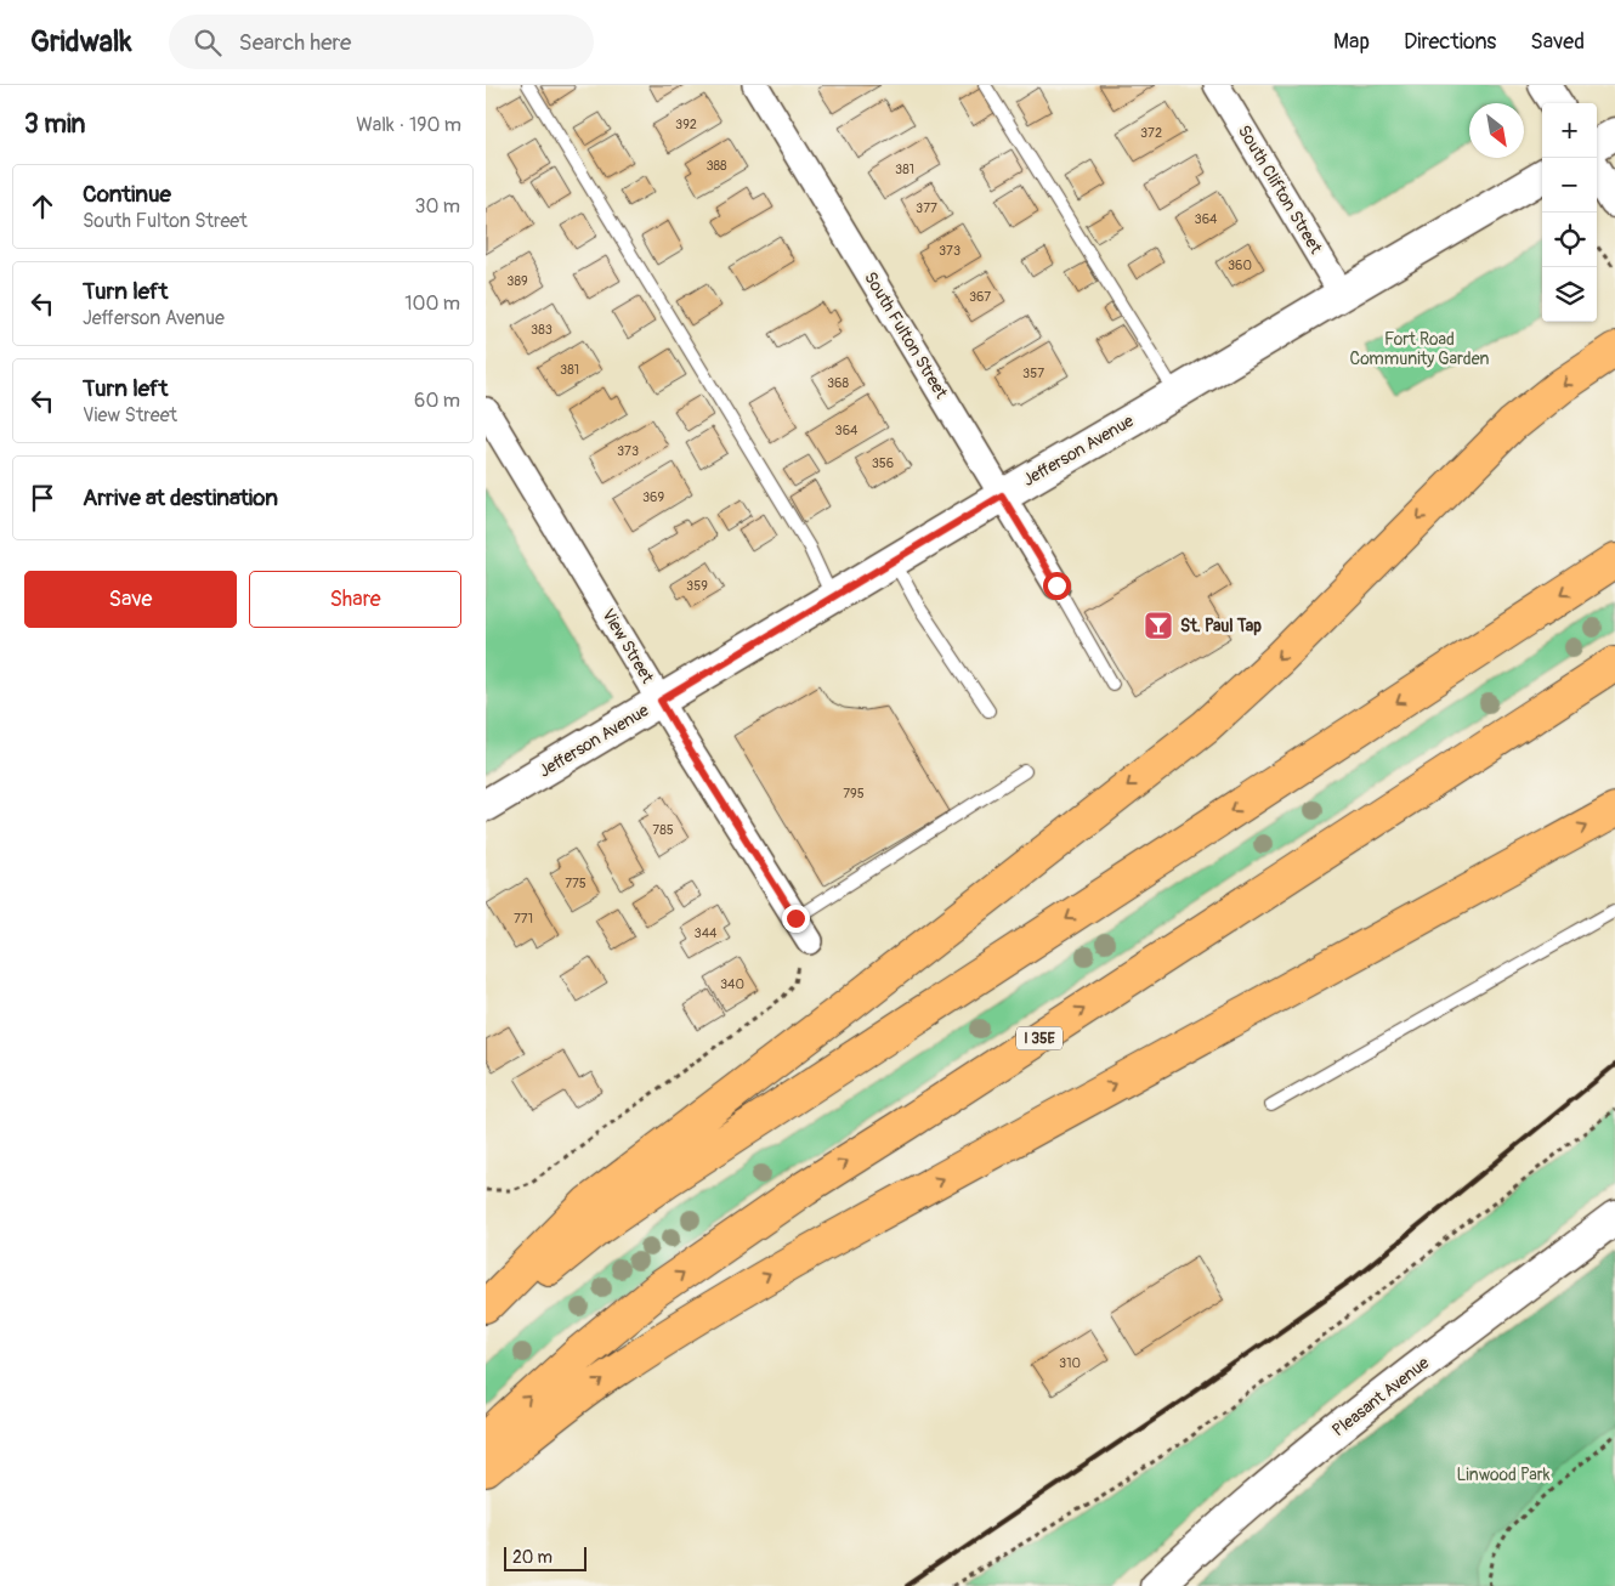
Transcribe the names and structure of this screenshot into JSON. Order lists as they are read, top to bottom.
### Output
{
  "streets": {
    "highway": ["I 35E"],
    "street": [
      "South Clifton Street",
      "South Fulton Street",
      "Jefferson Avenue",
      "View Street",
      "Pleasant Avenue"
    ]
  },
  "crossings": [
    ["South Clifton Street", "Jefferson Avenue"],
    ["South Fulton Street", "Jefferson Avenue"],
    ["Jefferson Avenue", "View Street"]
  ],
  "parks": ["Fort Road Community Garden", "Linwood Park"],
  "places": {
    "bar": ["St. Paul Tap"]
  },
  "house_numbers": [
    "392",
    "372",
    "388",
    "381",
    "377",
    "364",
    "373",
    "360",
    "389",
    "367",
    "383",
    "381",
    "357",
    "368",
    "364",
    "373",
    "356",
    "369",
    "359",
    "795",
    "785",
    "775",
    "771",
    "344",
    "340",
    "310"
  ],
  "scale_bar": "20 m",
  "north": "bottom right",
  "page": {
    "header": "Gridwalk",
    "search": "Search here",
    "nav": ["Map", "Directions", "Saved"],
    "heading": ["3 min", "Walk · 190 m"],
    "map_buttons": ["+", "−"],
    "list": [
      ["Continue", "South Fulton Street", "30 m"],
      ["Turn left", "Jefferson Avenue", "100 m"],
      ["Turn left", "View Street", "60 m"],
      "Arrive at destination"
    ],
    "buttons": ["Save", "Share"],
    "scale": "20 m"
  }
}
